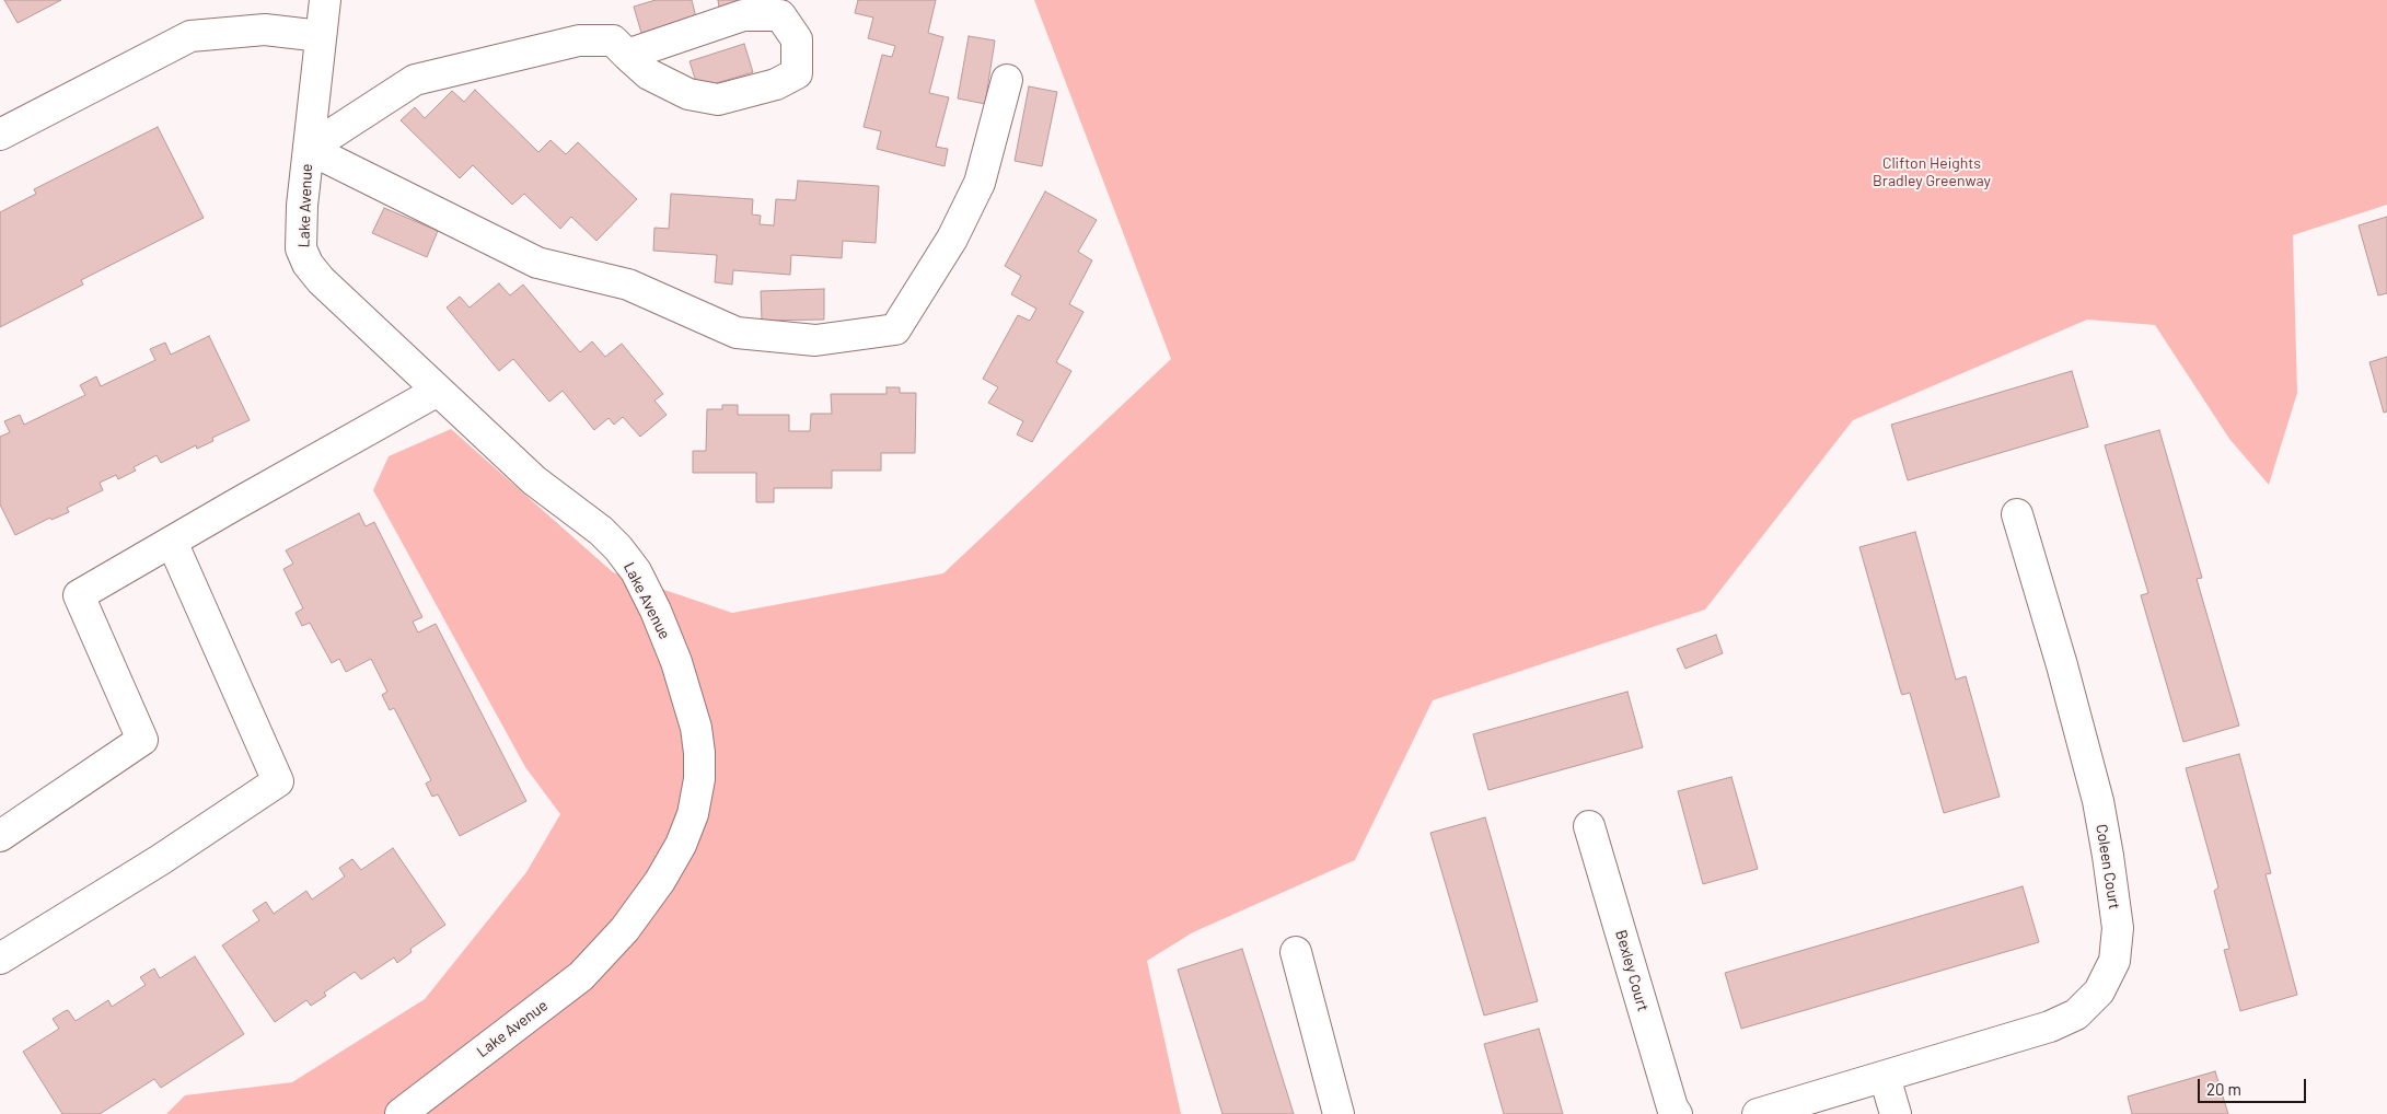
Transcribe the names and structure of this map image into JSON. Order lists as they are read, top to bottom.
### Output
{
  "streets": {
    "street": ["Lake Avenue", "Coleen Court", "Bexley Court"]
  },
  "parks": ["Clifton Heights Bradley Greenway"],
  "scale_bar": "20 m"
}
